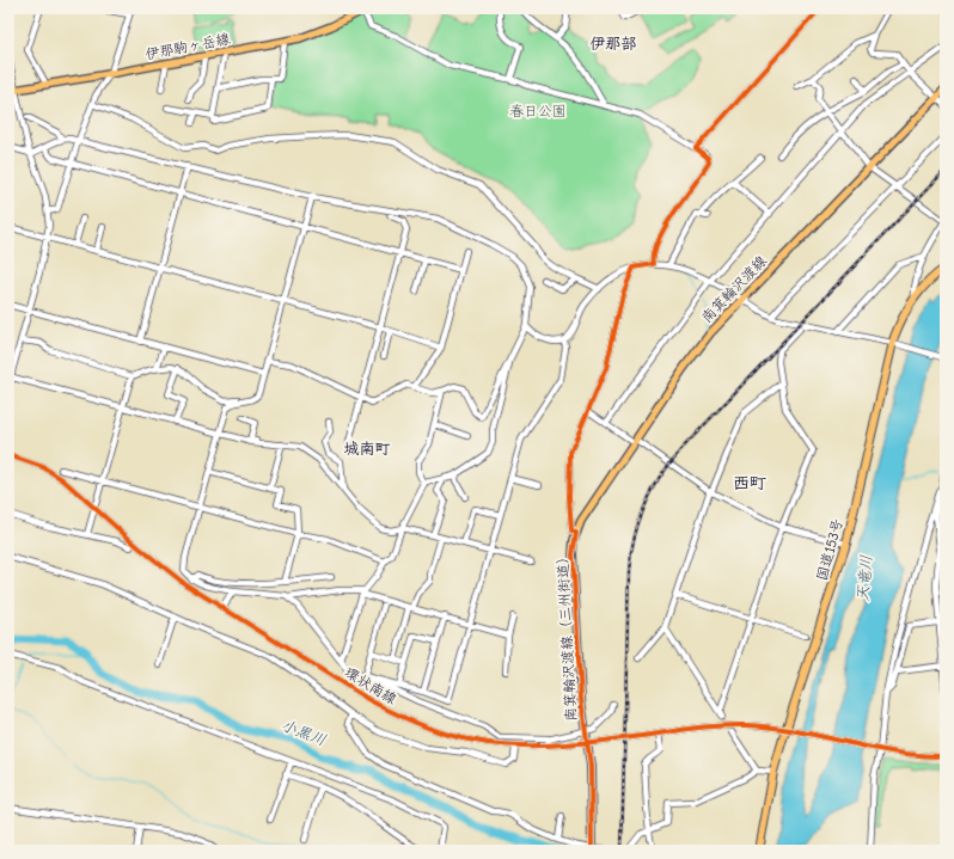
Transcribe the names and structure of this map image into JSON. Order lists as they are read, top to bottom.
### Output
{
  "streets": {
    "highway": ["国道153号"],
    "main road": ["伊那駒ヶ岳線", "南箕輪沢渡線", "南箕輪沢渡線（三州街道）"],
    "street": ["環状南線"]
  },
  "crossings": [
    ["南箕輪沢渡線", "南箕輪沢渡線（三州街道）"],
    ["国道153号", "環状南線"],
    ["南箕輪沢渡線（三州街道）", "環状南線"]
  ],
  "districts": ["伊那部", "城南町", "西町"],
  "water": ["天竜川", "小黒川"],
  "parks": ["春日公園"]
}
